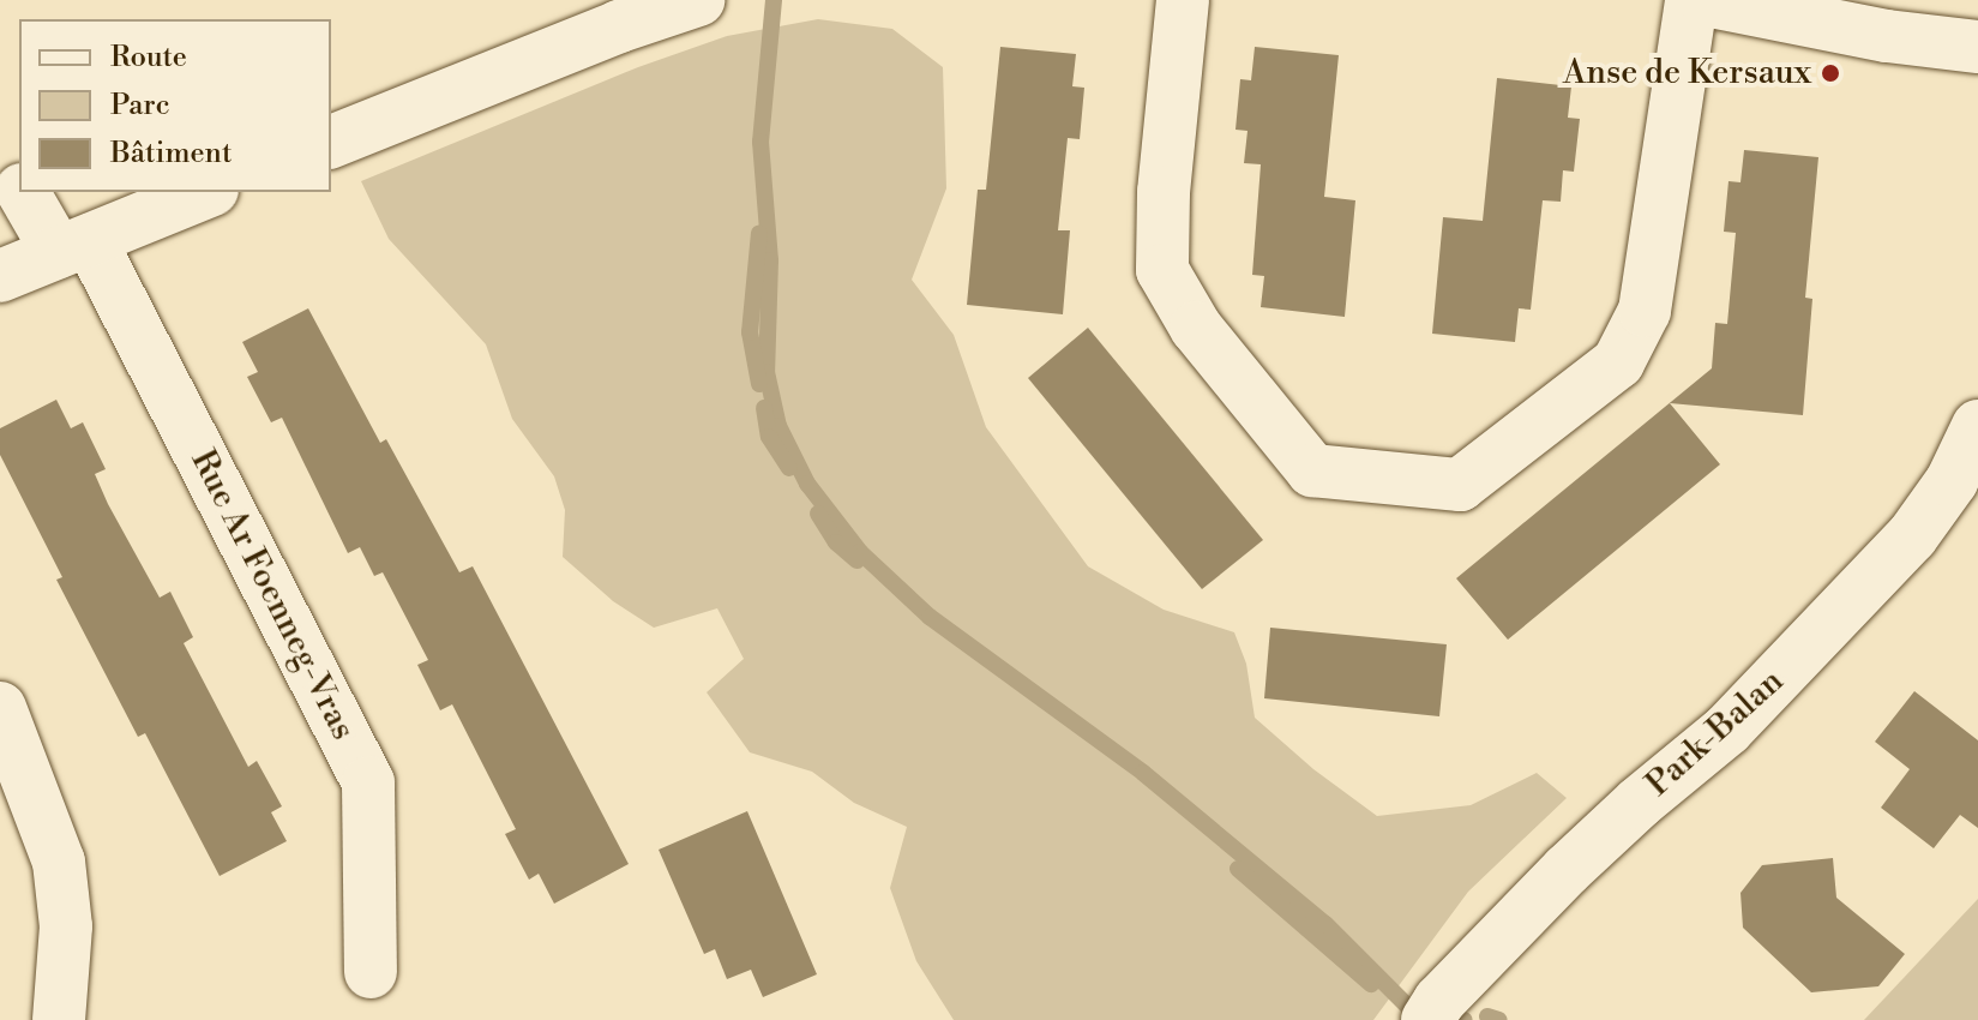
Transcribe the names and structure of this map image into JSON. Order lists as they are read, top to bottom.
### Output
{
  "streets": {
    "street": ["Rue Ar Foenneg-Vras", "Park-Balan"]
  },
  "places": ["Anse de Kersaux"],
  "legend": ["Route", "Parc", "Bâtiment"]
}
